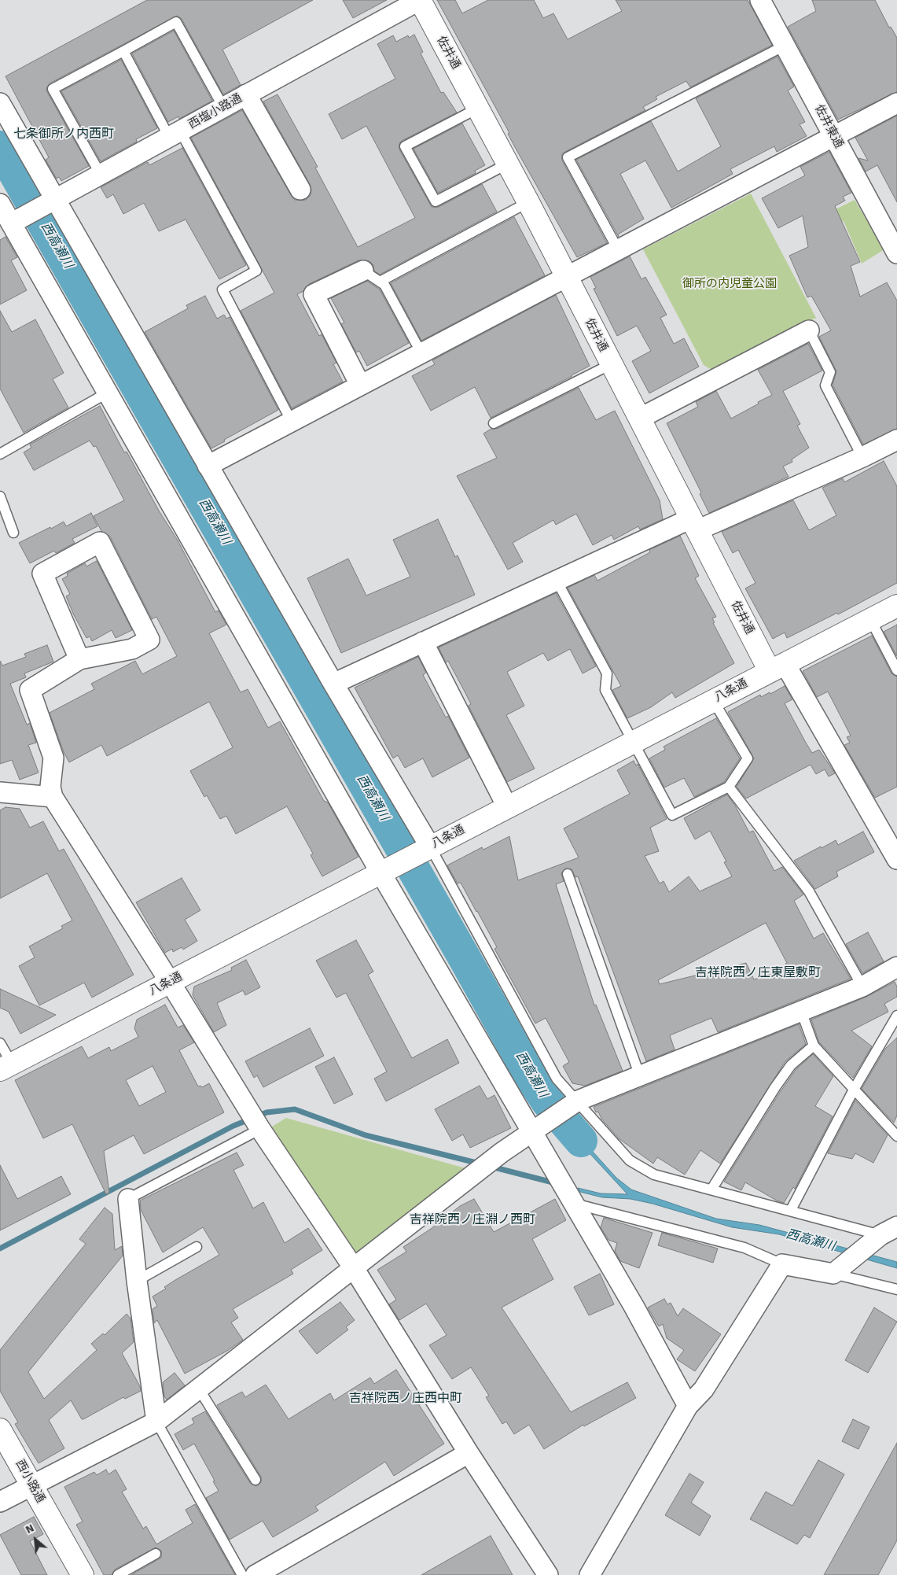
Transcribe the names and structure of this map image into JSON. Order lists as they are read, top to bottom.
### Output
{
  "streets": {
    "main road": ["佐井通", "八条通", "西小路通"],
    "street": ["西塩小路通", "佐井東通"]
  },
  "crossings": [
    ["佐井通", "西塩小路通"],
    ["佐井通", "八条通"]
  ],
  "districts": [
    "七条御所ノ内西町",
    "吉祥院西ノ庄東屋敷町",
    "吉祥院西ノ庄淵ノ西町",
    "吉祥院西ノ庄西中町"
  ],
  "water": ["西高瀬川"],
  "parks": ["御所の内児童公園"],
  "north": "top left"
}
